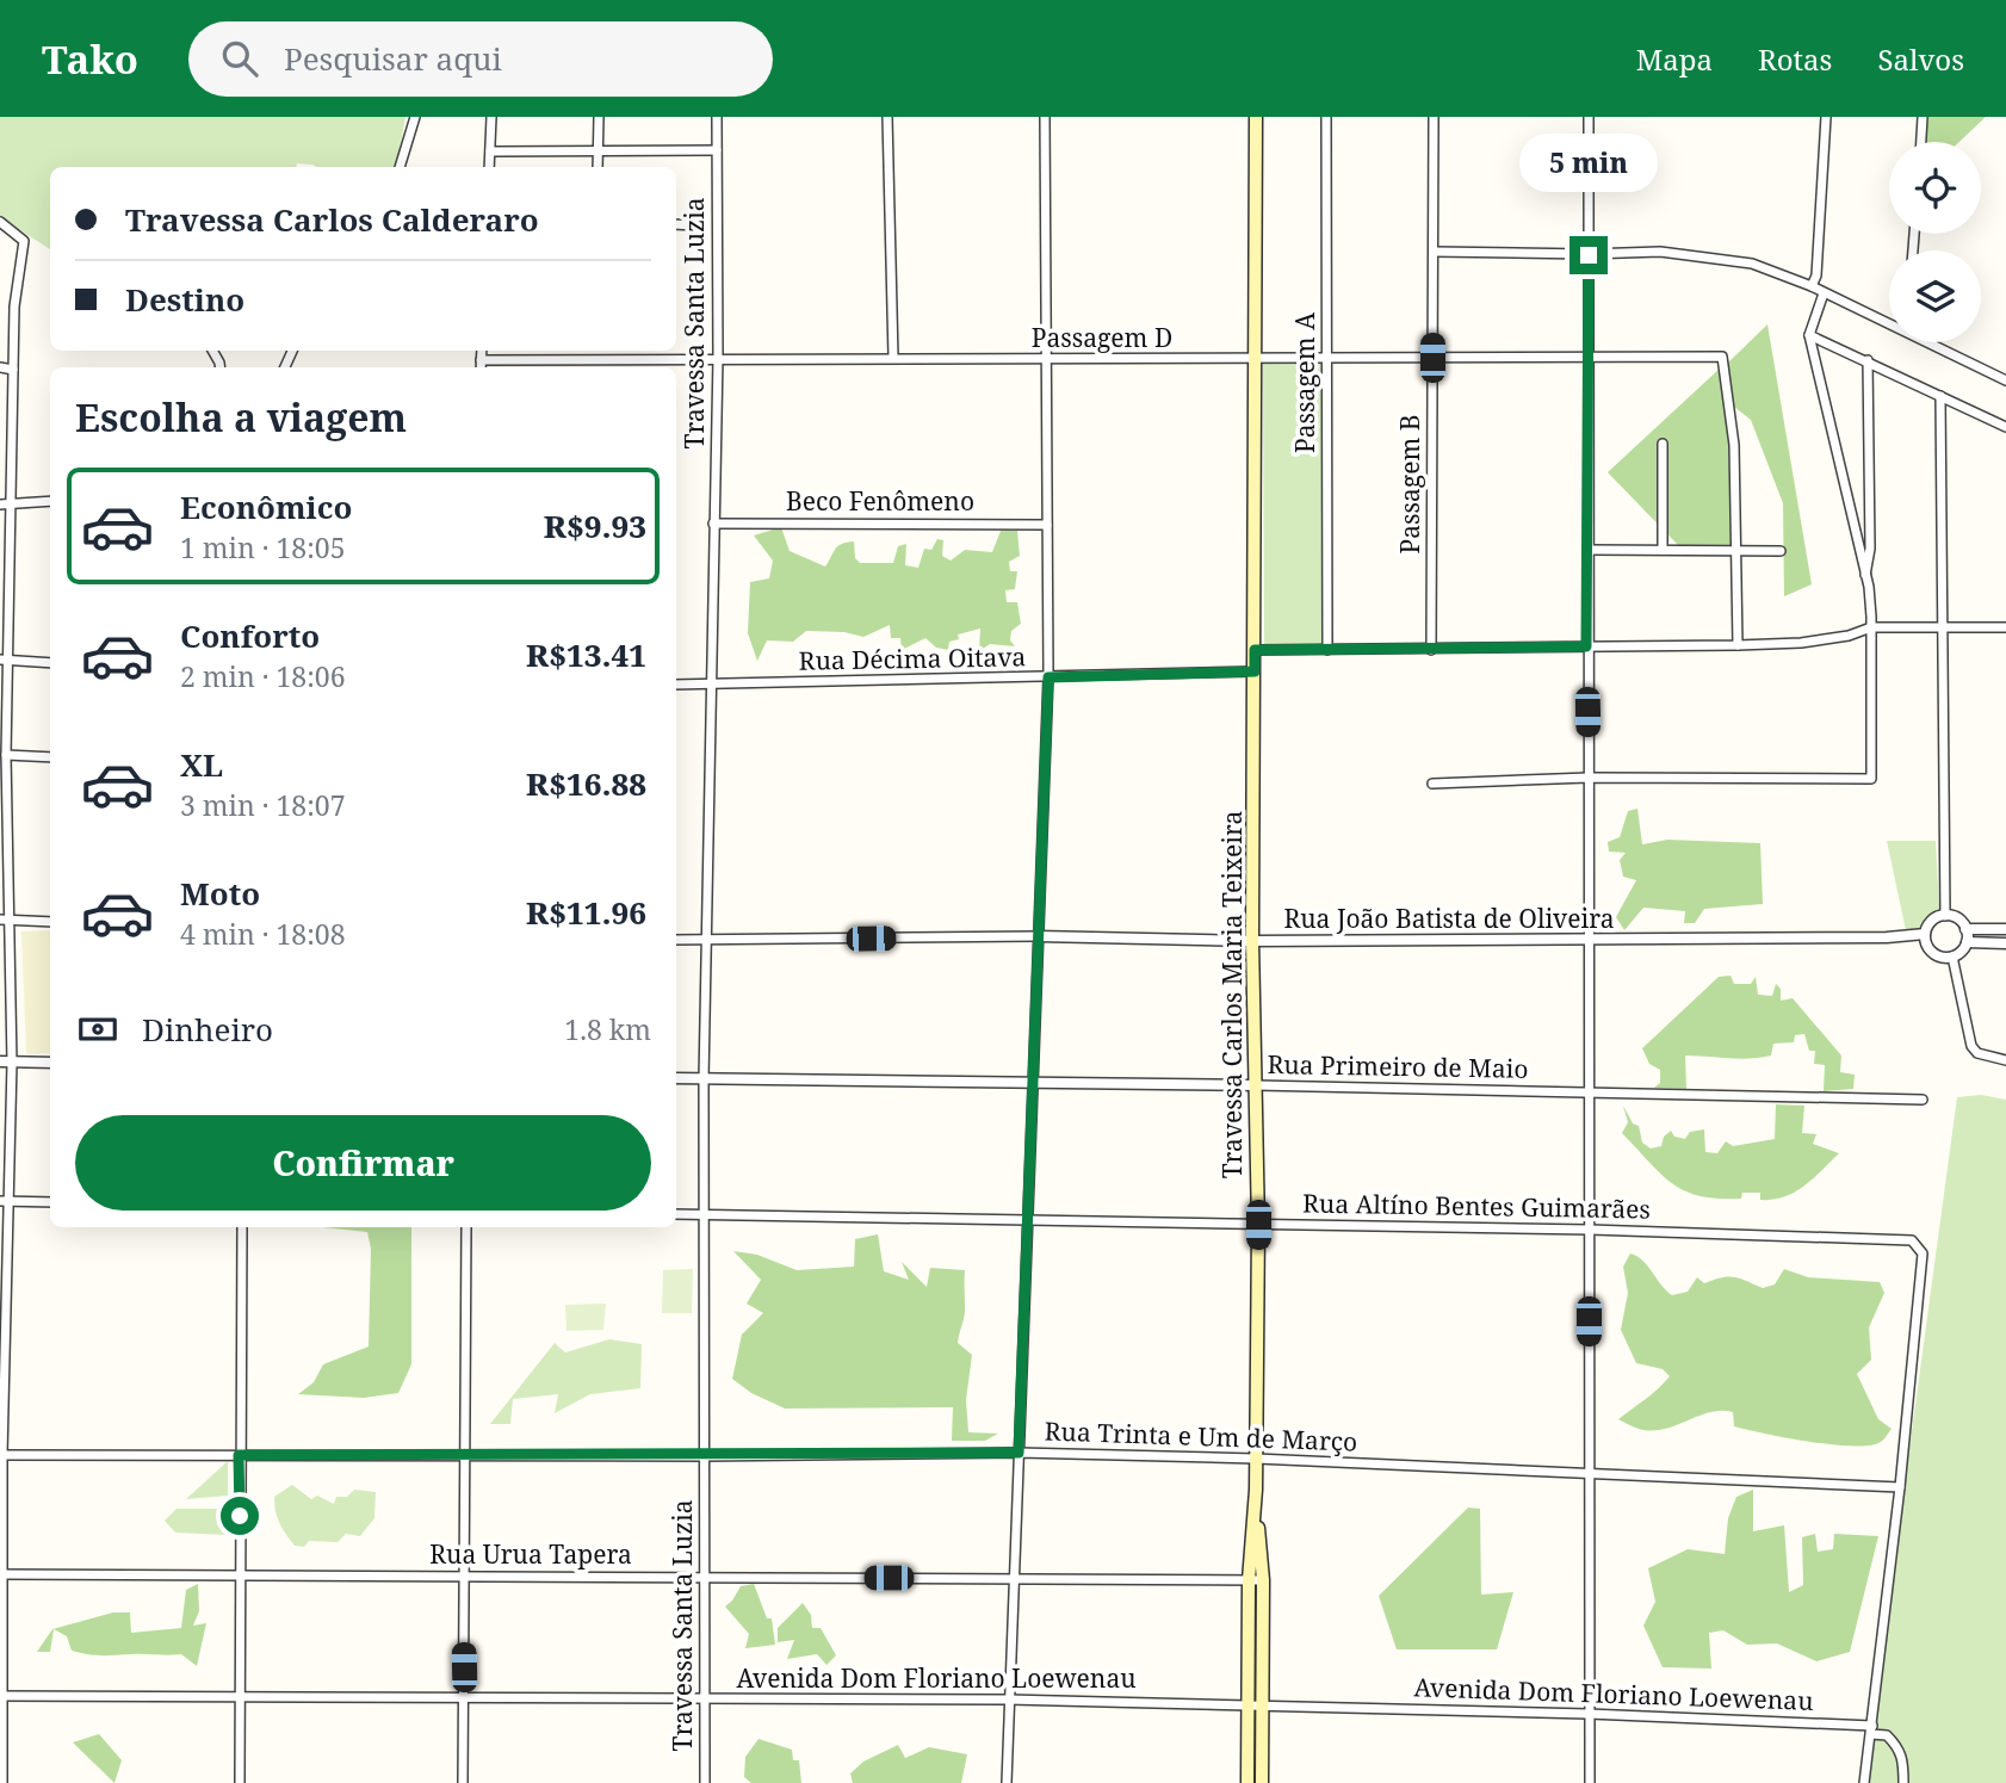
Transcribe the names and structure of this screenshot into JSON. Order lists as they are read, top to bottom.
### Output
{
  "streets": {
    "main road": ["Travessa Carlos Maria Teixeira"],
    "street": [
      "Travessa Santa Luzia",
      "Passagem D",
      "Passagem A",
      "Passagem B",
      "Beco Fenômeno",
      "Rua Décima Oitava",
      "Rua João Batista de Oliveira",
      "Rua Primeiro de Maio",
      "Rua Altíno Bentes Guimarães",
      "Rua Trinta e Um de Março",
      "Rua Urua Tapera",
      "Avenida Dom Floriano Loewenau"
    ]
  },
  "crossings": [
    ["Travessa Santa Luzia", "Passagem D"],
    ["Travessa Santa Luzia", "Beco Fenômeno"],
    ["Travessa Santa Luzia", "Rua Décima Oitava"],
    ["Travessa Santa Luzia", "Rua João Batista de Oliveira"],
    ["Travessa Santa Luzia", "Rua Primeiro de Maio"],
    ["Travessa Santa Luzia", "Rua Altíno Bentes Guimarães"],
    ["Travessa Santa Luzia", "Rua Trinta e Um de Março"],
    ["Travessa Santa Luzia", "Rua Urua Tapera"],
    ["Travessa Santa Luzia", "Avenida Dom Floriano Loewenau"],
    ["Passagem D", "Passagem A"],
    ["Passagem D", "Passagem B"],
    ["Passagem D", "Travessa Carlos Maria Teixeira"],
    ["Rua Décima Oitava", "Travessa Carlos Maria Teixeira"],
    ["Rua João Batista de Oliveira", "Travessa Carlos Maria Teixeira"],
    ["Travessa Carlos Maria Teixeira", "Rua Primeiro de Maio"],
    ["Travessa Carlos Maria Teixeira", "Rua Altíno Bentes Guimarães"],
    ["Travessa Carlos Maria Teixeira", "Rua Trinta e Um de Março"],
    ["Travessa Carlos Maria Teixeira", "Rua Urua Tapera"],
    ["Travessa Carlos Maria Teixeira", "Avenida Dom Floriano Loewenau"],
    ["Rua Altíno Bentes Guimarães", "Rua Trinta e Um de Março"]
  ],
  "page": {
    "header": "Tako",
    "search": "Pesquisar aqui",
    "nav": ["Mapa", "Rotas", "Salvos"],
    "bubble": "5 min",
    "banner": ["Travessa Carlos Calderaro", "Destino"],
    "heading": "Escolha a viagem",
    "list": [
      {
        "name": "Econômico",
        "note": "1 min · 18:05",
        "value": "R$9.93"
      },
      {
        "name": "Conforto",
        "note": "2 min · 18:06",
        "value": "R$13.41"
      },
      {
        "name": "XL",
        "note": "3 min · 18:07",
        "value": "R$16.88"
      },
      {
        "name": "Moto",
        "note": "4 min · 18:08",
        "value": "R$11.96"
      }
    ],
    "pay": ["Dinheiro", "1.8 km"],
    "buttons": "Confirmar"
  }
}
